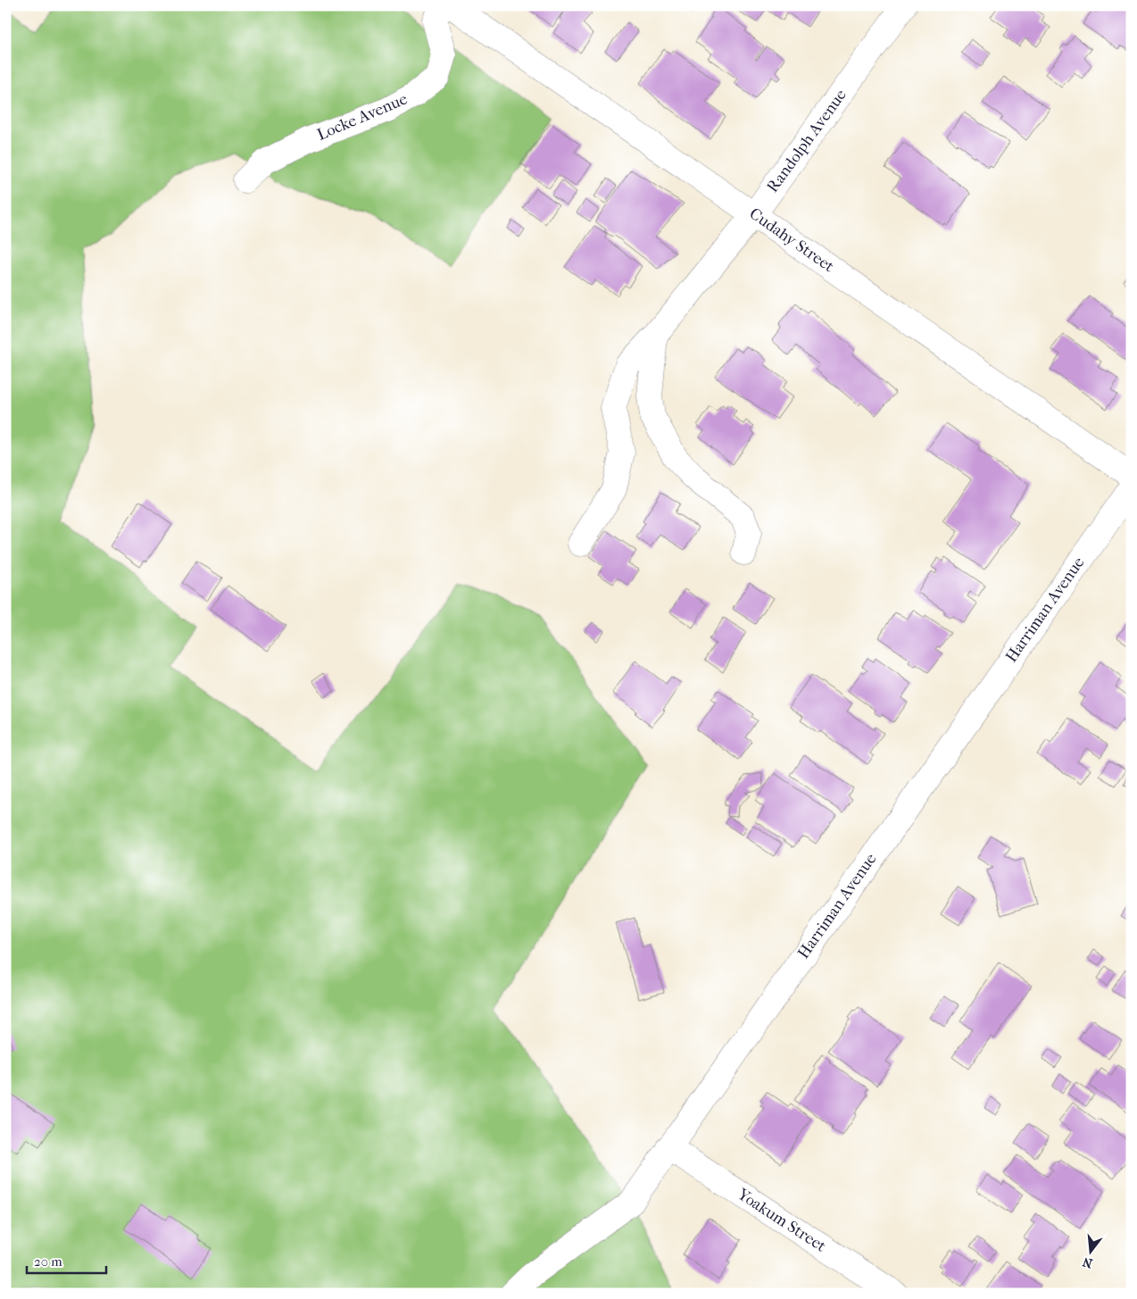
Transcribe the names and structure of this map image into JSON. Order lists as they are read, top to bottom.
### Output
{
  "streets": {
    "street": [
      "Locke Avenue",
      "Randolph Avenue",
      "Cudahy Street",
      "Harriman Avenue",
      "Yoakum Street"
    ]
  },
  "crossings": [
    ["Randolph Avenue", "Cudahy Street"],
    ["Harriman Avenue", "Yoakum Street"]
  ],
  "scale_bar": "20 m",
  "north": "bottom"
}
